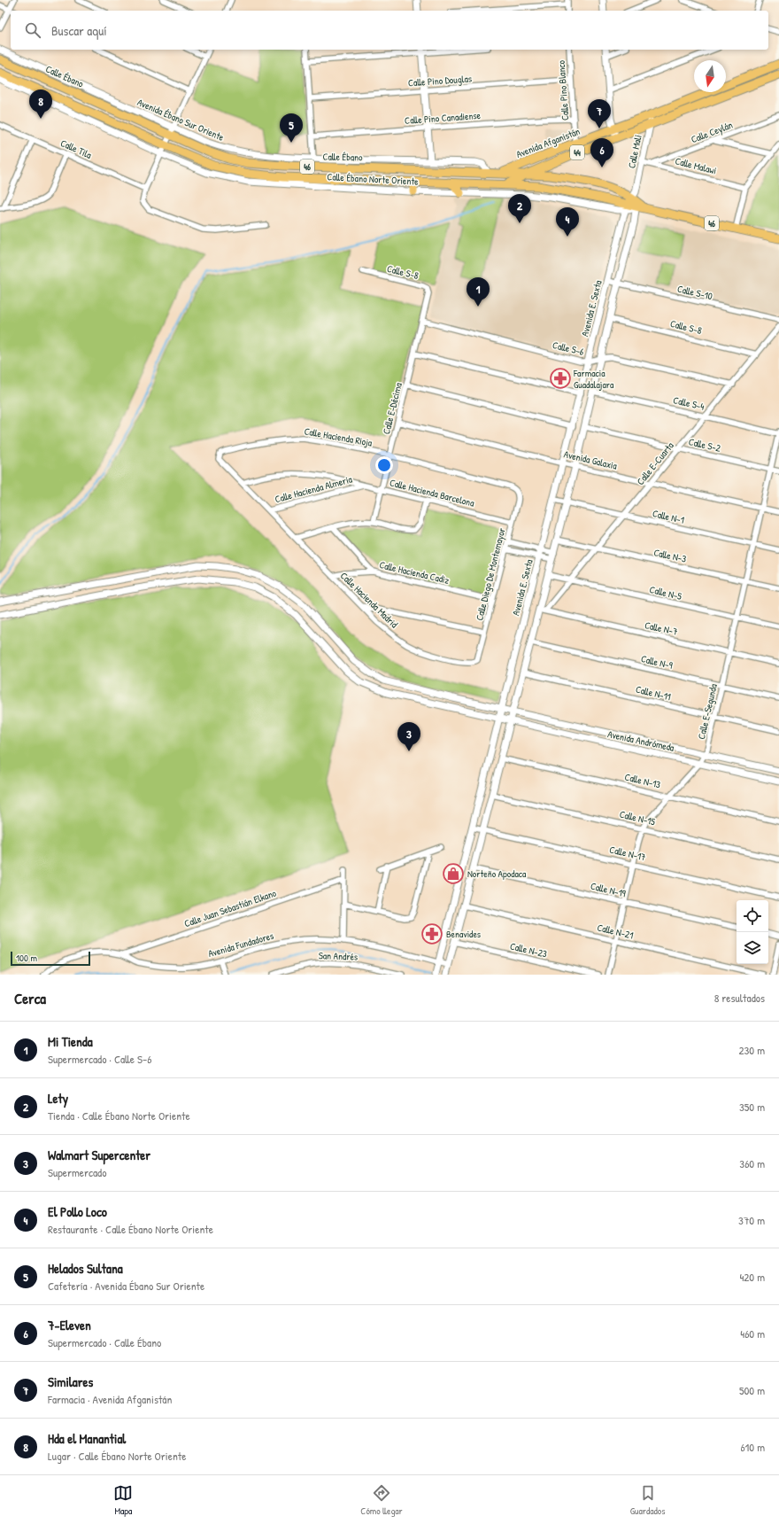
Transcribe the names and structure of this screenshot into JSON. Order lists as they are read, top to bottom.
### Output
{
  "streets": {
    "main road": [
      "Calle Ébano",
      "Avenida Afganistán",
      "44",
      "46"
    ],
    "street": [
      "Calle Pino Douglas",
      "Calle Pino Blanco",
      "Calle Pino Canadiense",
      "Avenida Ébano Sur Oriente",
      "Calle Ceylán",
      "Calle Tila",
      "Calle Mali",
      "Calle Malawi",
      "Calle Ébano Norte Oriente",
      "Calle S-8",
      "Calle S-10",
      "Avenida E. Sexta",
      "Calle S-6",
      "Calle S-4",
      "Calle E-Décima",
      "Calle Hacienda Rioja",
      "Calle S-2",
      "Avenida Galaxia",
      "Calle E-Cuarta",
      "Calle Hacienda Almeria",
      "Calle Hacienda Barcelona",
      "Calle N-1",
      "Calle N-3",
      "Calle Hacienda Cadiz",
      "Calle Diego De Montemayor",
      "Calle N-5",
      "Calle Hacienda Madrid",
      "Calle N-7",
      "Calle N-9",
      "Calle N-11",
      "Calle E-Segunda",
      "Avenida Andrómeda",
      "Calle N-13",
      "Calle N-15",
      "Calle N-17",
      "Calle N-19",
      "Calle Juan Sebastián Elkano",
      "Calle N-21",
      "Avenida Fundadores",
      "Calle N-23",
      "San Andrés"
    ]
  },
  "crossings": [
    ["Calle Ébano", "Avenida Ébano Sur Oriente"],
    ["Calle Ébano", "Avenida Afganistán"],
    ["Calle Ébano", "Calle Mali"],
    ["Calle Ébano", "46"],
    ["Calle Ébano", "Calle Ébano Norte Oriente"],
    ["Calle Ébano", "Avenida E. Sexta"],
    ["Calle Pino Douglas", "Calle Pino Blanco"],
    ["Calle Pino Blanco", "Calle Pino Canadiense"],
    ["Calle Pino Blanco", "Avenida Afganistán"],
    ["Calle Ceylán", "Calle Malawi"],
    ["Avenida Afganistán", "Calle Mali"],
    ["Avenida Afganistán", "46"],
    ["Calle Mali", "Calle Malawi"],
    ["Calle Mali", "46"],
    ["Calle Mali", "Calle Ébano Norte Oriente"],
    ["Calle Mali", "Avenida E. Sexta"],
    ["46", "Calle Ébano Norte Oriente"],
    ["46", "Avenida E. Sexta"],
    ["Calle Ébano Norte Oriente", "Avenida E. Sexta"],
    ["Calle S-8", "Avenida E. Sexta"],
    ["Calle S-8", "Calle E-Décima"],
    ["Calle S-8", "Calle E-Cuarta"],
    ["Calle S-10", "Avenida E. Sexta"],
    ["Avenida E. Sexta", "Calle S-6"],
    ["Avenida E. Sexta", "Calle S-4"],
    ["Avenida E. Sexta", "Calle S-2"],
    ["Avenida E. Sexta", "Avenida Galaxia"],
    ["Avenida E. Sexta", "Calle E-Cuarta"],
    ["Avenida E. Sexta", "Calle N-1"],
    ["Avenida E. Sexta", "Calle N-3"],
    ["Avenida E. Sexta", "Calle N-5"],
    ["Avenida E. Sexta", "Calle N-7"],
    ["Avenida E. Sexta", "Calle N-9"],
    ["Avenida E. Sexta", "Calle N-11"],
    ["Avenida E. Sexta", "Avenida Andrómeda"],
    ["Avenida E. Sexta", "Calle N-13"],
    ["Avenida E. Sexta", "Calle N-15"],
    ["Avenida E. Sexta", "Calle N-17"],
    ["Avenida E. Sexta", "Calle N-19"],
    ["Avenida E. Sexta", "Calle N-21"],
    ["Avenida E. Sexta", "Avenida Fundadores"],
    ["Avenida E. Sexta", "Calle N-23"],
    ["Calle S-6", "Calle E-Décima"],
    ["Calle S-6", "Calle E-Cuarta"],
    ["Calle S-4", "Calle E-Cuarta"],
    ["Calle S-4", "Calle E-Segunda"],
    ["Calle E-Décima", "Calle Hacienda Rioja"],
    ["Calle E-Décima", "Avenida Galaxia"],
    ["Calle E-Décima", "Calle Hacienda Barcelona"],
    ["Calle Hacienda Rioja", "Calle Hacienda Almeria"],
    ["Calle Hacienda Rioja", "Calle Hacienda Barcelona"],
    ["Calle Hacienda Rioja", "Calle Diego De Montemayor"],
    ["Calle Hacienda Rioja", "Calle Hacienda Madrid"],
    ["Calle S-2", "Calle E-Cuarta"],
    ["Calle S-2", "Calle E-Segunda"],
    ["Avenida Galaxia", "Calle E-Cuarta"],
    ["Avenida Galaxia", "Calle E-Segunda"],
    ["Calle E-Cuarta", "Calle N-1"],
    ["Calle E-Cuarta", "Calle N-3"],
    ["Calle E-Cuarta", "Calle N-5"],
    ["Calle E-Cuarta", "Calle N-7"],
    ["Calle Hacienda Almeria", "Calle Hacienda Barcelona"],
    ["Calle Hacienda Barcelona", "Calle Diego De Montemayor"],
    ["Calle N-1", "Calle E-Segunda"],
    ["Calle N-3", "Calle E-Segunda"],
    ["Calle Hacienda Cadiz", "Calle Diego De Montemayor"],
    ["Calle Hacienda Cadiz", "Calle Hacienda Madrid"],
    ["Calle Diego De Montemayor", "Calle Hacienda Madrid"],
    ["Calle N-5", "Calle E-Segunda"],
    ["Calle N-7", "Calle E-Segunda"],
    ["Calle N-9", "Calle E-Segunda"],
    ["Calle N-11", "Calle E-Segunda"],
    ["Calle E-Segunda", "Avenida Andrómeda"],
    ["Calle E-Segunda", "Calle N-13"],
    ["Calle E-Segunda", "Calle N-15"],
    ["Calle E-Segunda", "Calle N-17"],
    ["Calle E-Segunda", "Calle N-19"],
    ["Calle E-Segunda", "Calle N-21"],
    ["Calle Juan Sebastián Elkano", "Avenida Fundadores"]
  ],
  "places": {
    "pharmacy": ["Farmacia Guadalajara", "Benavides"],
    "shop": ["Norteño Apodaca"]
  },
  "scale_bar": "100 m",
  "north": "bottom",
  "page": {
    "search": "Buscar aquí",
    "pins": [
      "8",
      "7",
      "5",
      "6",
      "2",
      "4",
      "1",
      "3"
    ],
    "scale": "100 m",
    "heading": ["Cerca", "8 resultados"],
    "list": [
      {
        "mark": "1",
        "name": "Mi Tienda",
        "note": "Supermercado · Calle S-6",
        "value": "230 m"
      },
      {
        "mark": "2",
        "name": "Lety",
        "note": "Tienda · Calle Ébano Norte Oriente",
        "value": "350 m"
      },
      {
        "mark": "3",
        "name": "Walmart Supercenter",
        "note": "Supermercado",
        "value": "360 m"
      },
      {
        "mark": "4",
        "name": "El Pollo Loco",
        "note": "Restaurante · Calle Ébano Norte Oriente",
        "value": "370 m"
      },
      {
        "mark": "5",
        "name": "Helados Sultana",
        "note": "Cafetería · Avenida Ébano Sur Oriente",
        "value": "420 m"
      },
      {
        "mark": "6",
        "name": "7-Eleven",
        "note": "Supermercado · Calle Ébano",
        "value": "460 m"
      },
      {
        "mark": "7",
        "name": "Similares",
        "note": "Farmacia · Avenida Afganistán",
        "value": "500 m"
      },
      {
        "mark": "8",
        "name": "Hda el Manantial",
        "note": "Lugar · Calle Ébano Norte Oriente",
        "value": "610 m"
      }
    ],
    "nav": ["Mapa", "Cómo llegar", "Guardados"]
  }
}
